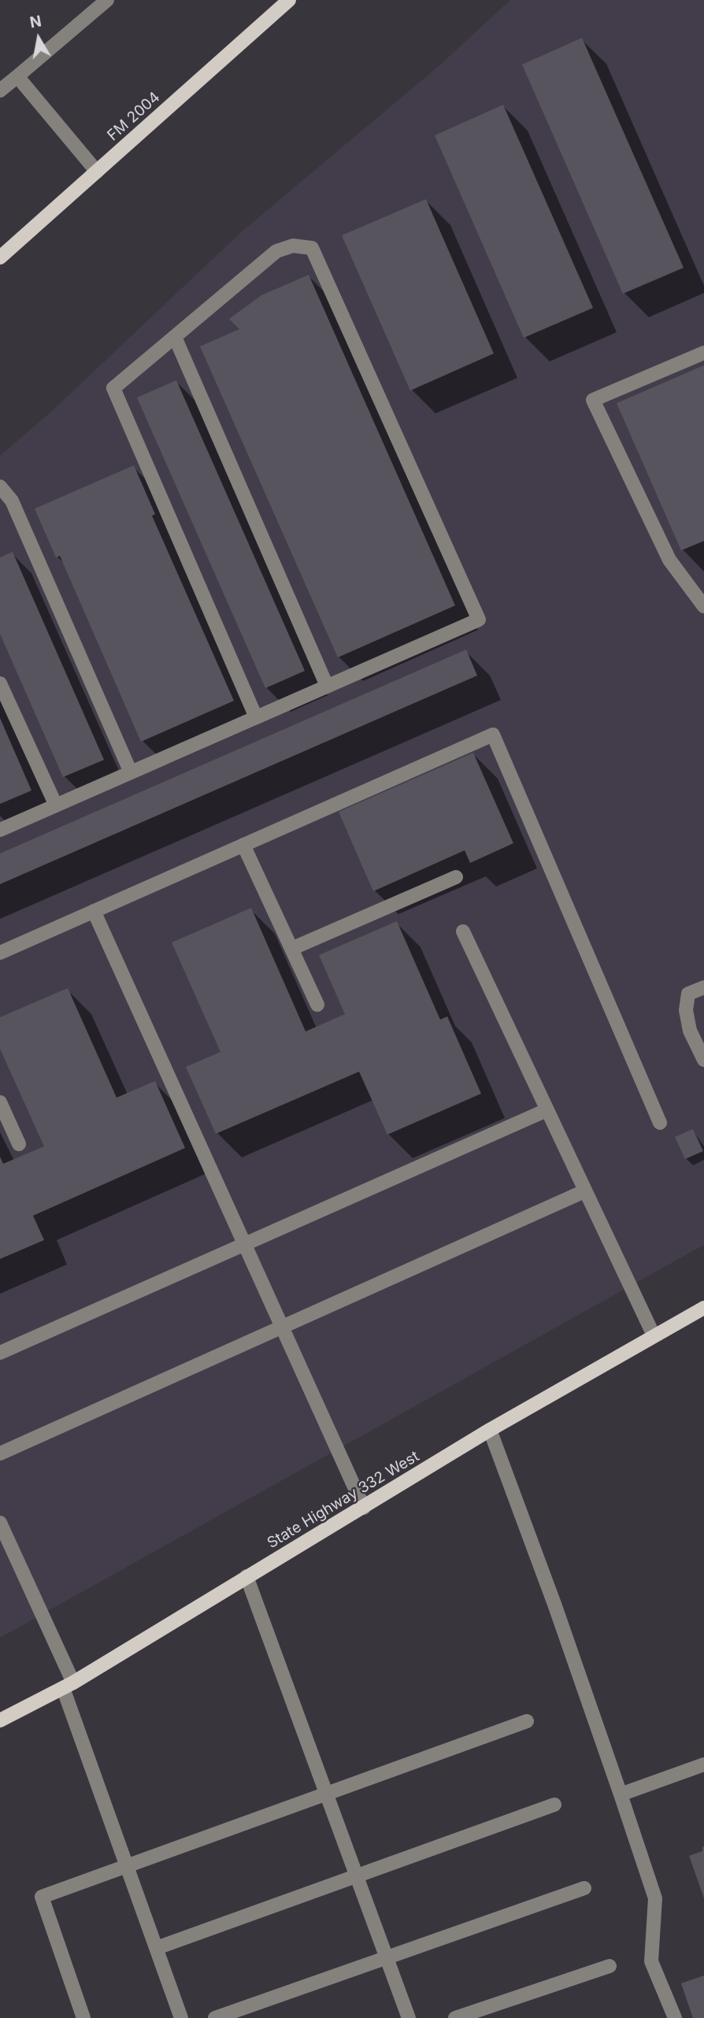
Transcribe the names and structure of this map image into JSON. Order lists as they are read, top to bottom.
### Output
{
  "streets": {
    "main road": ["FM 2004", "State Highway 332 West"]
  },
  "north": "top"
}
